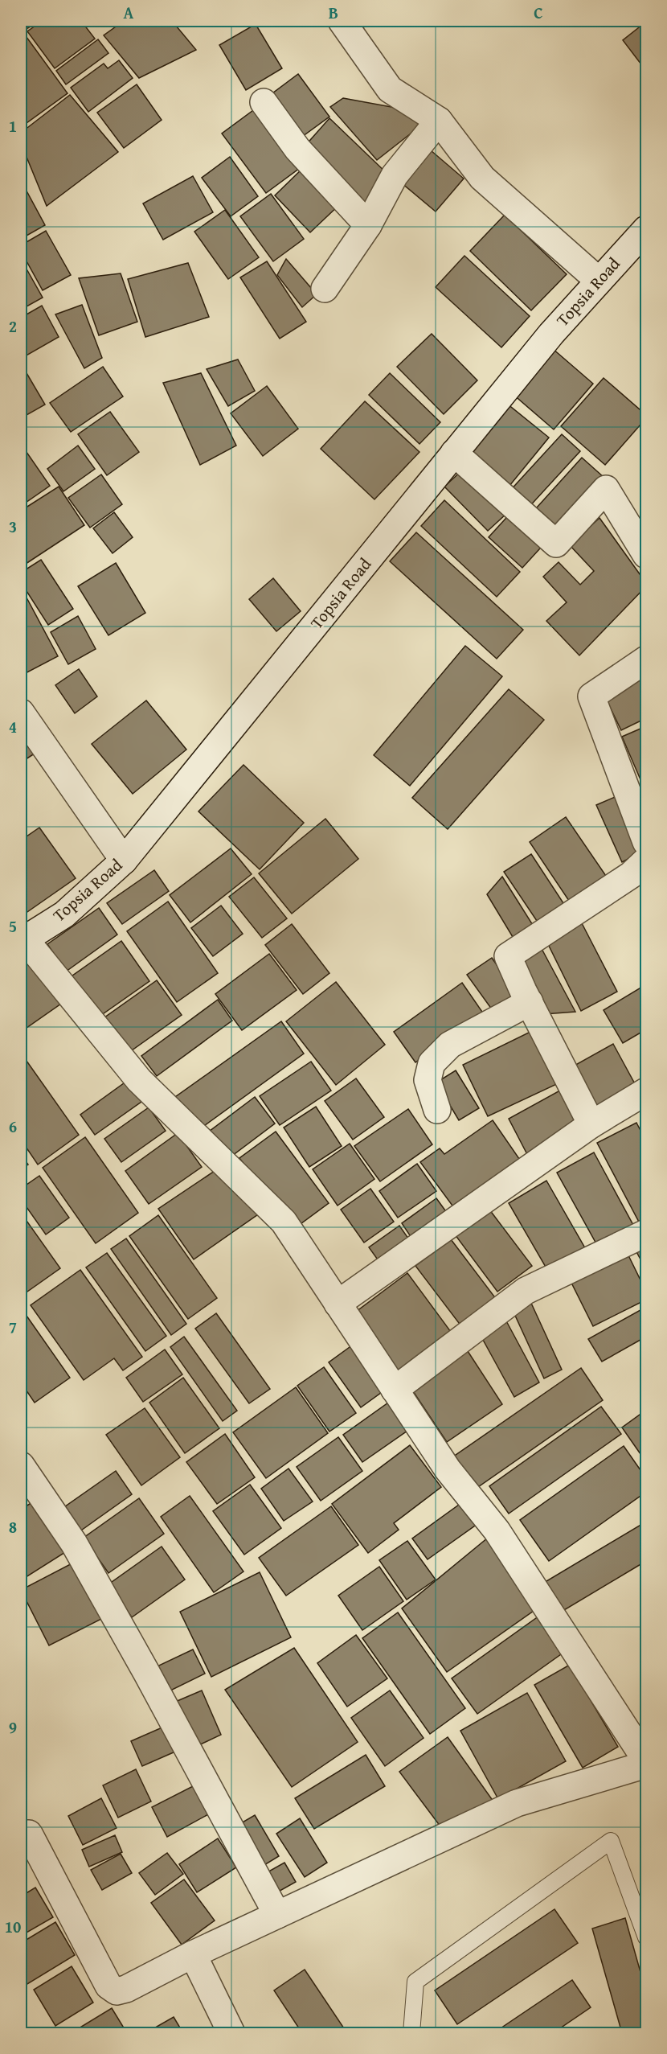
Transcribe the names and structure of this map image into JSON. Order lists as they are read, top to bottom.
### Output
{
  "streets": {
    "street": ["Topsia Road"]
  },
  "grid": {
    "columns": ["A", "B", "C"],
    "rows": [
      "1",
      "2",
      "3",
      "4",
      "5",
      "6",
      "7",
      "8",
      "9",
      "10"
    ]
  }
}
